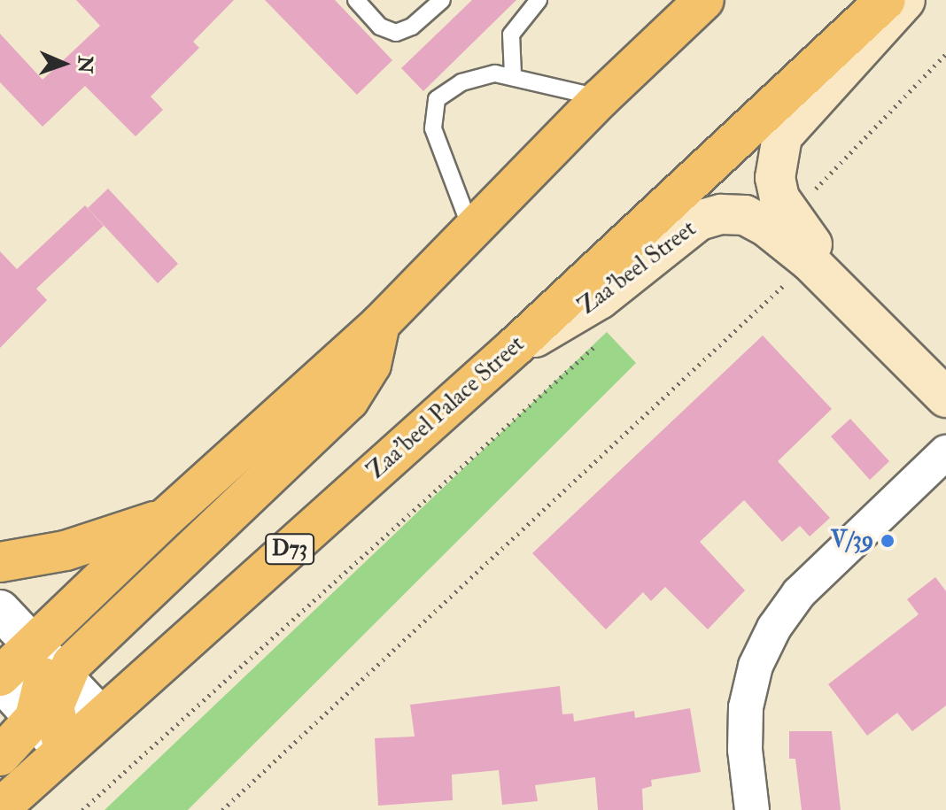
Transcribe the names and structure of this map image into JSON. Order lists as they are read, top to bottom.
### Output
{
  "streets": {
    "main road": ["Zaa'beel Street", "Zaa'beel Palace Street", "D73"]
  },
  "crossings": [
    ["Zaa'beel Street", "Zaa'beel Palace Street"]
  ],
  "places": ["V/39"],
  "north": "right"
}
